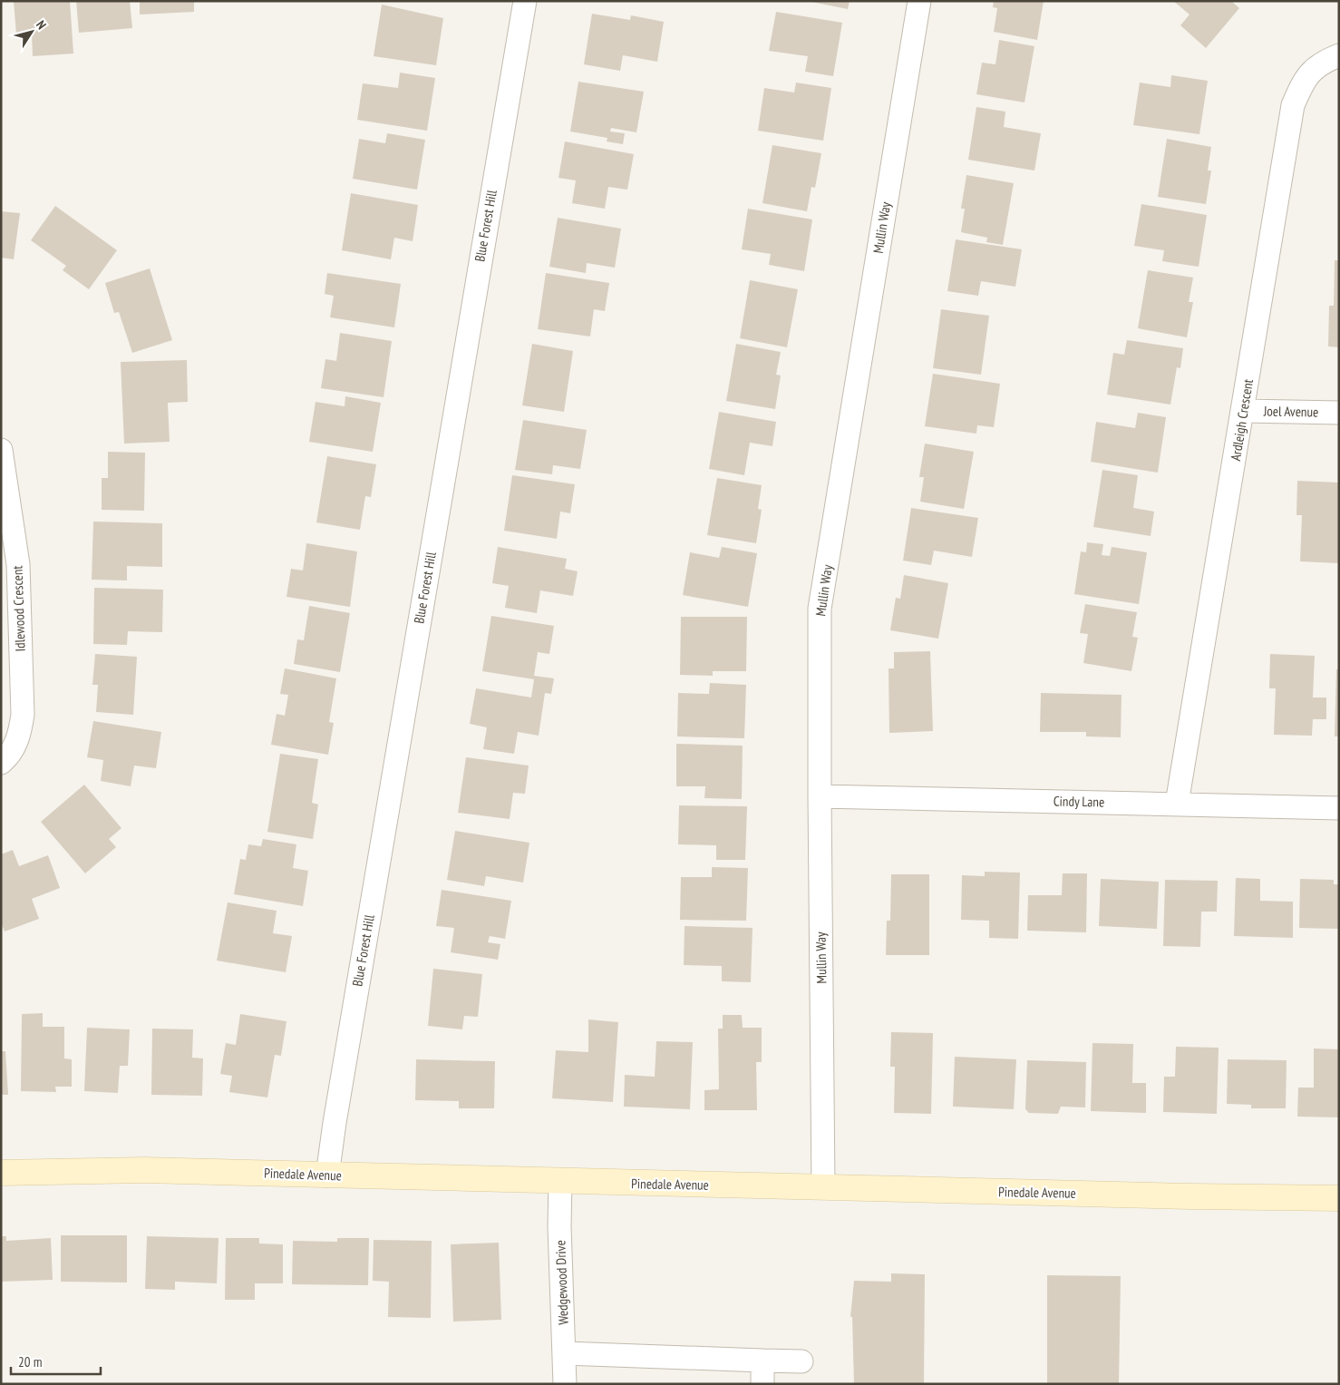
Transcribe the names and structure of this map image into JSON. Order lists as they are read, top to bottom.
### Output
{
  "streets": {
    "street": [
      "Blue Forest Hill",
      "Mullin Way",
      "Joel Avenue",
      "Ardleigh Crescent",
      "Idlewood Crescent",
      "Cindy Lane",
      "Pinedale Avenue",
      "Wedgewood Drive"
    ]
  },
  "crossings": [
    ["Blue Forest Hill", "Pinedale Avenue"],
    ["Mullin Way", "Cindy Lane"],
    ["Mullin Way", "Pinedale Avenue"],
    ["Joel Avenue", "Ardleigh Crescent"],
    ["Ardleigh Crescent", "Cindy Lane"],
    ["Pinedale Avenue", "Wedgewood Drive"]
  ],
  "scale_bar": "20 m",
  "north": "top right"
}
